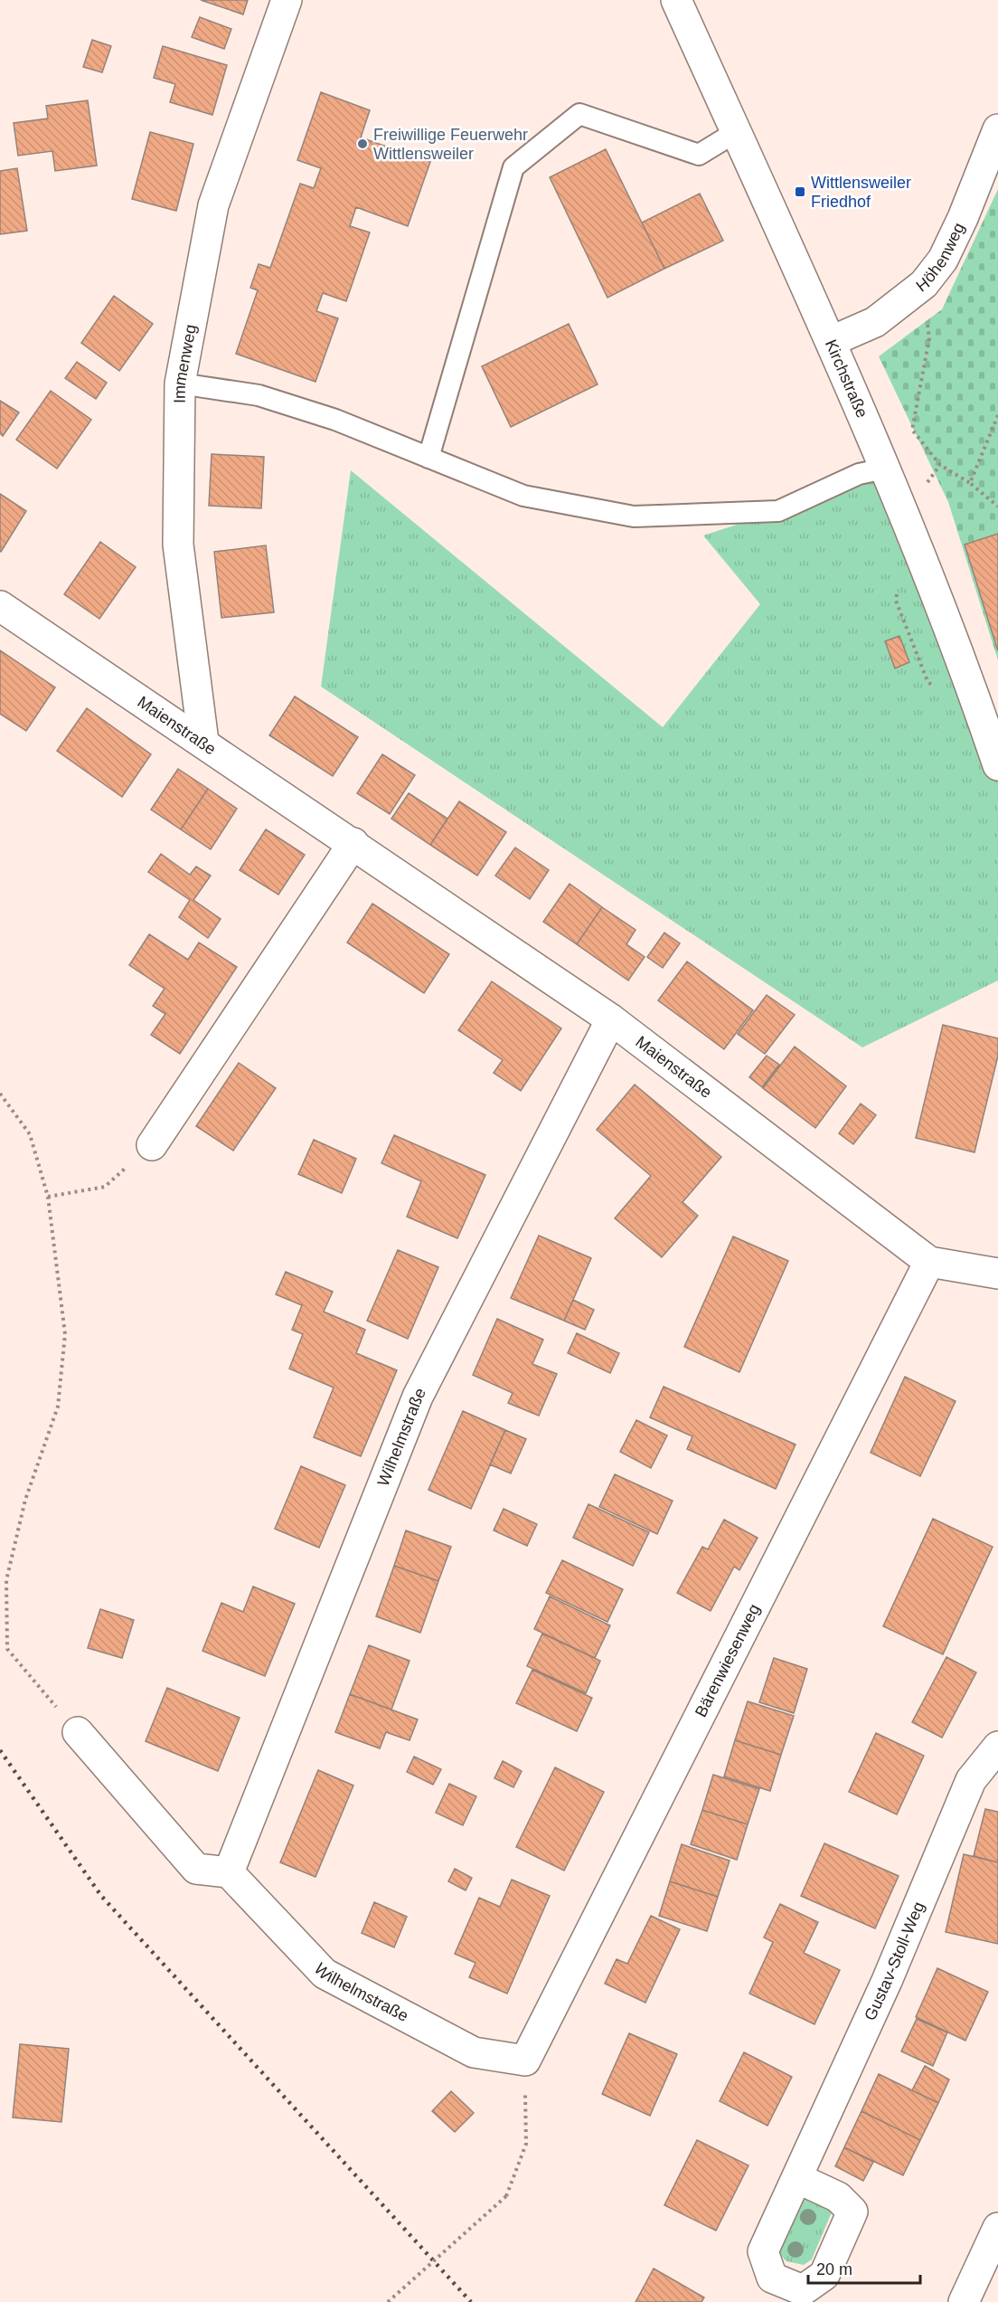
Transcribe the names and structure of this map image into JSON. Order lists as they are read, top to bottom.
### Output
{
  "streets": {
    "street": [
      "Höhenweg",
      "Immenweg",
      "Kirchstraße",
      "Maienstraße",
      "Wilhelmstraße",
      "Bärenwiesenweg",
      "Gustav-Stoll-Weg"
    ]
  },
  "crossings": [
    ["Höhenweg", "Kirchstraße"],
    ["Immenweg", "Maienstraße"],
    ["Maienstraße", "Wilhelmstraße"],
    ["Maienstraße", "Bärenwiesenweg"],
    ["Wilhelmstraße", "Bärenwiesenweg"]
  ],
  "places": {
    "other": ["Freiwillige Feuerwehr Wittlensweiler"],
    "transit": ["Wittlensweiler Friedhof"]
  },
  "scale_bar": "20 m"
}
